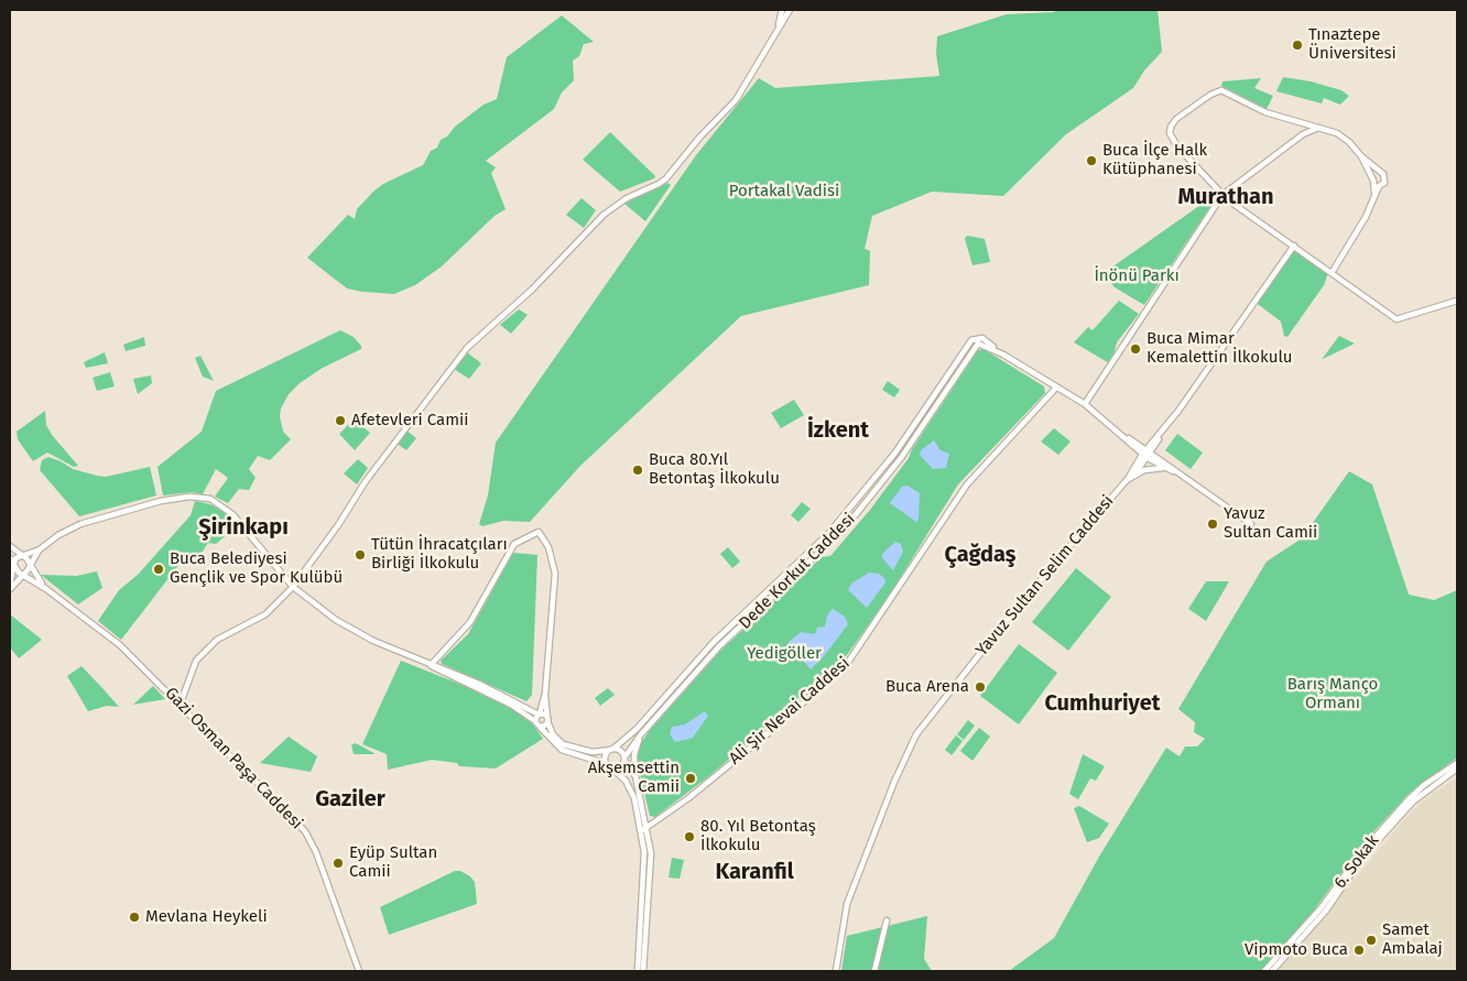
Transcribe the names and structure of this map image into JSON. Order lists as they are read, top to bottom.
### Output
{
  "streets": {
    "main road": [
      "Dede Korkut Caddesi",
      "Yavuz Sultan Selim Caddesi",
      "Ali Şir Nevai Caddesi",
      "Gazi Osman Paşa Caddesi",
      "6. Sokak"
    ]
  },
  "districts": [
    "Murathan",
    "İzkent",
    "Şirinkapı",
    "Çağdaş",
    "Cumhuriyet",
    "Gaziler",
    "Karanfil"
  ],
  "parks": [
    "Portakal Vadisi",
    "İnönü Parkı",
    "Yedigöller",
    "Barış Manço Ormanı"
  ],
  "places": [
    "Tınaztepe Üniversitesi",
    "Buca İlçe Halk Kütüphanesi",
    "Buca Mimar Kemalettin İlkokulu",
    "Afetevleri Camii",
    "Buca 80.Yıl Betontaş İlkokulu",
    "Yavuz Sultan Camii",
    "Tütün İhracatçıları Birliği İlkokulu",
    "Buca Belediyesi Gençlik ve Spor Kulübü",
    "Buca Arena",
    "Akşemsettin Camii",
    "80. Yıl Betontaş İlkokulu",
    "Eyüp Sultan Camii",
    "Mevlana Heykeli",
    "Samet Ambalaj",
    "Vipmoto Buca"
  ]
}
